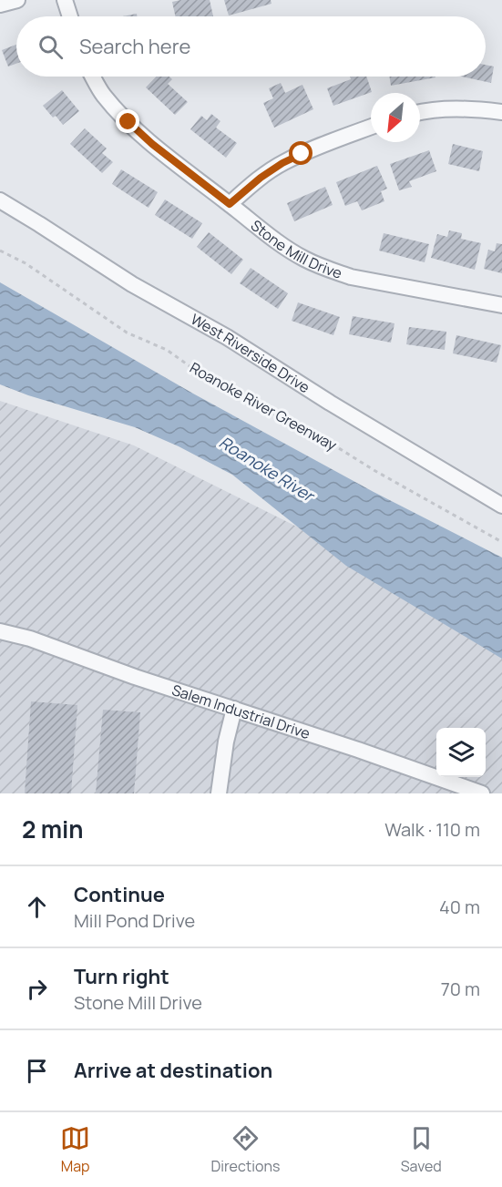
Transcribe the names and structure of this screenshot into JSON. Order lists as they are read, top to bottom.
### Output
{
  "streets": {
    "street": ["Stone Mill Drive", "West Riverside Drive", "Salem Industrial Drive"],
    "path": ["Roanoke River Greenway"]
  },
  "water": ["Roanoke River"],
  "north": "bottom left",
  "page": {
    "search": "Search here",
    "heading": ["2 min", "Walk · 110 m"],
    "list": [
      ["Continue", "Mill Pond Drive", "40 m"],
      ["Turn right", "Stone Mill Drive", "70 m"],
      "Arrive at destination"
    ],
    "nav": ["Map", "Directions", "Saved"]
  }
}
